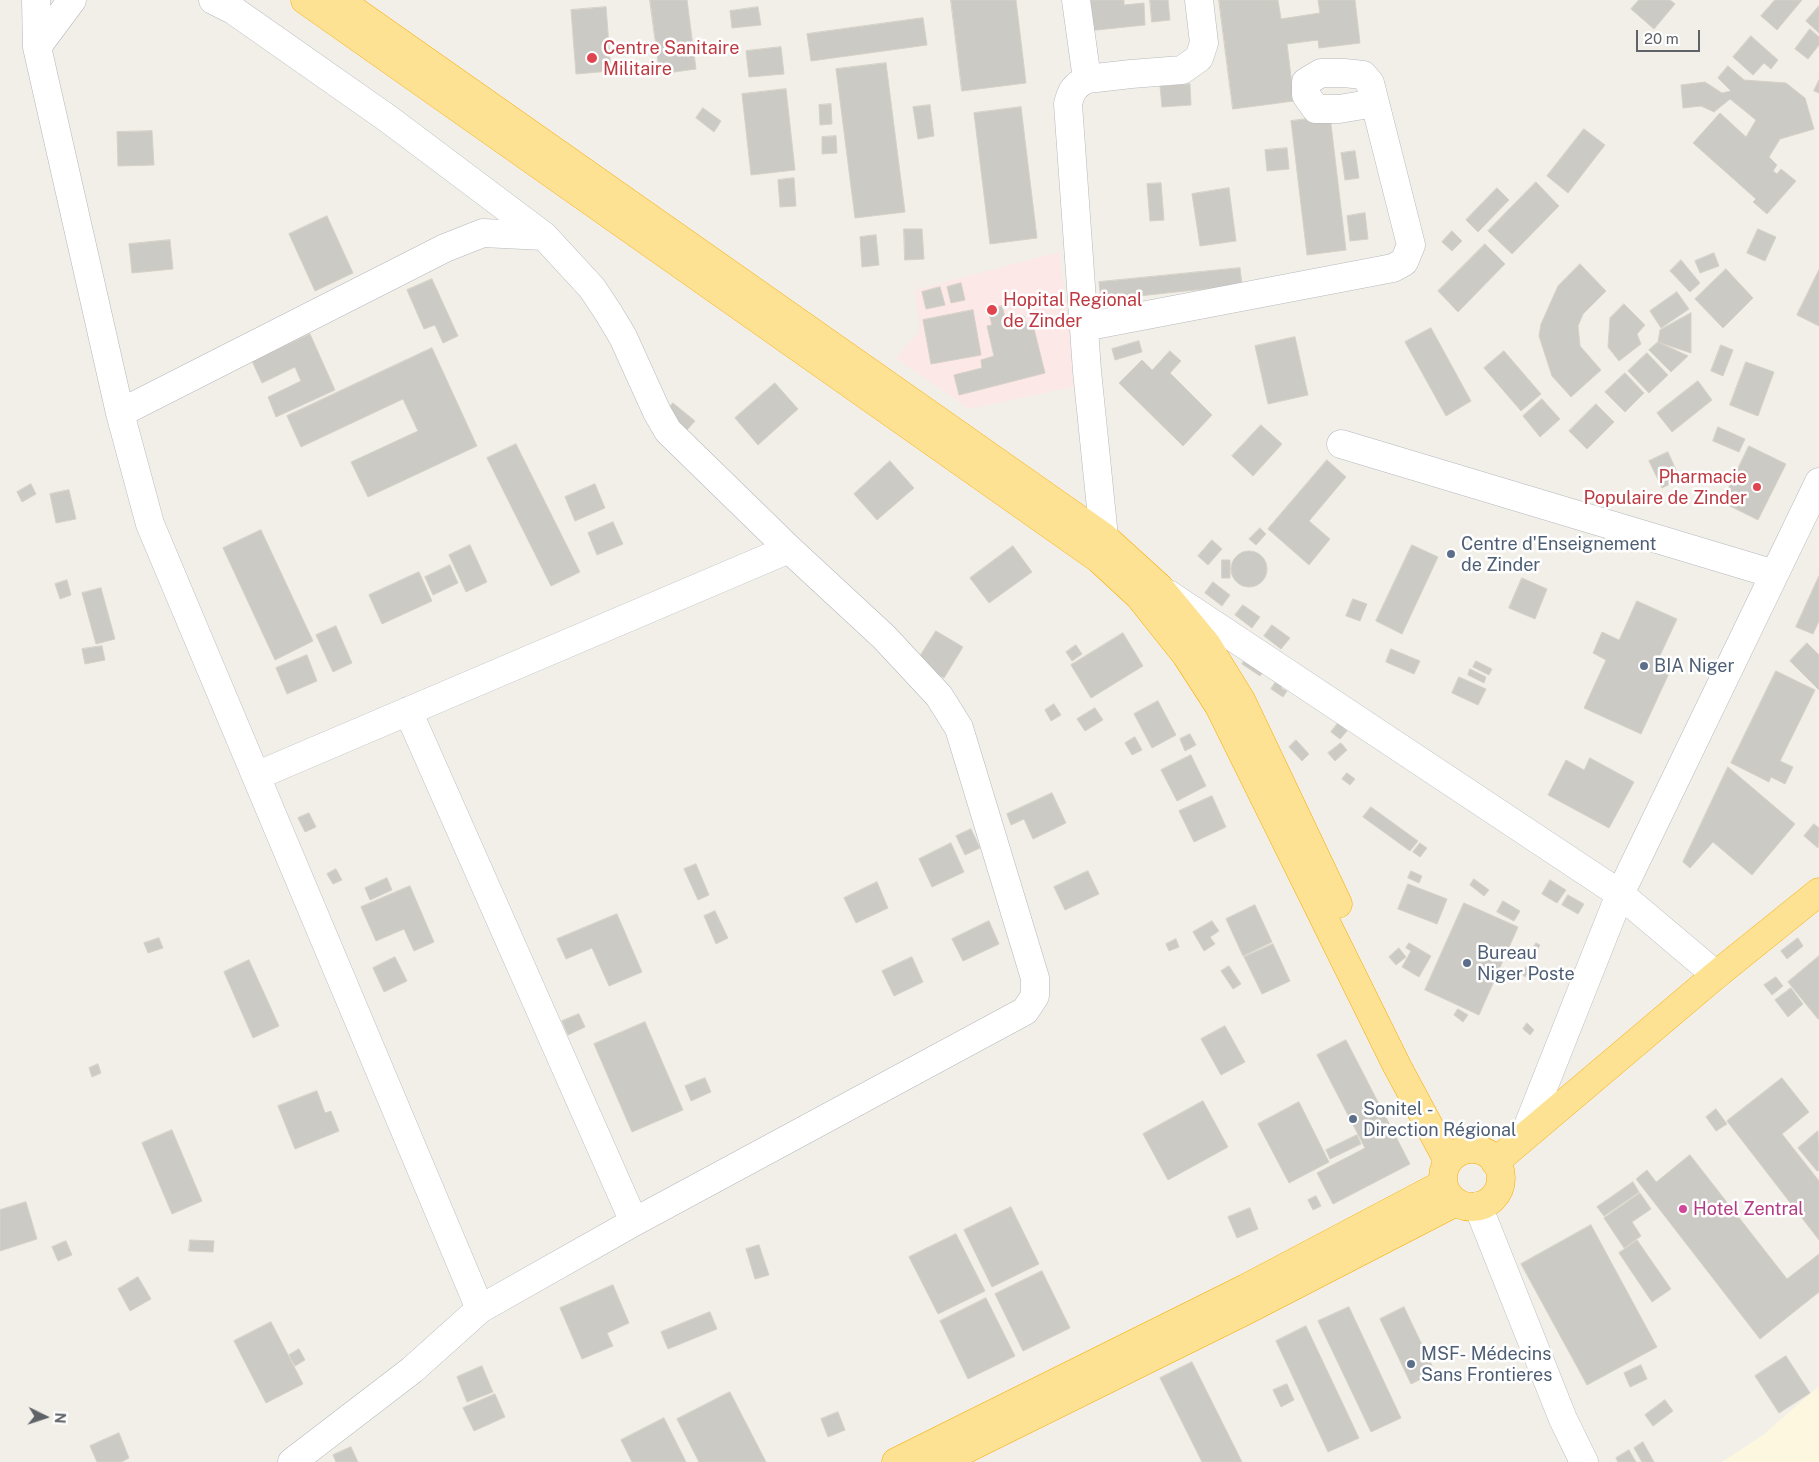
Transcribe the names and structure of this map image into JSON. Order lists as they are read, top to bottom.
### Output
{
  "places": [
    "Centre Sanitaire Militaire",
    "Hopital Regional de Zinder",
    "Pharmacie Populaire de Zinder",
    "Centre d'Enseignement de Zinder",
    "BIA Niger",
    "Bureau Niger Poste",
    "Sonitel - Direction Régional",
    "Hotel Zentral",
    "MSF- Médecins Sans Frontieres"
  ],
  "scale_bar": "20 m",
  "north": "right"
}
